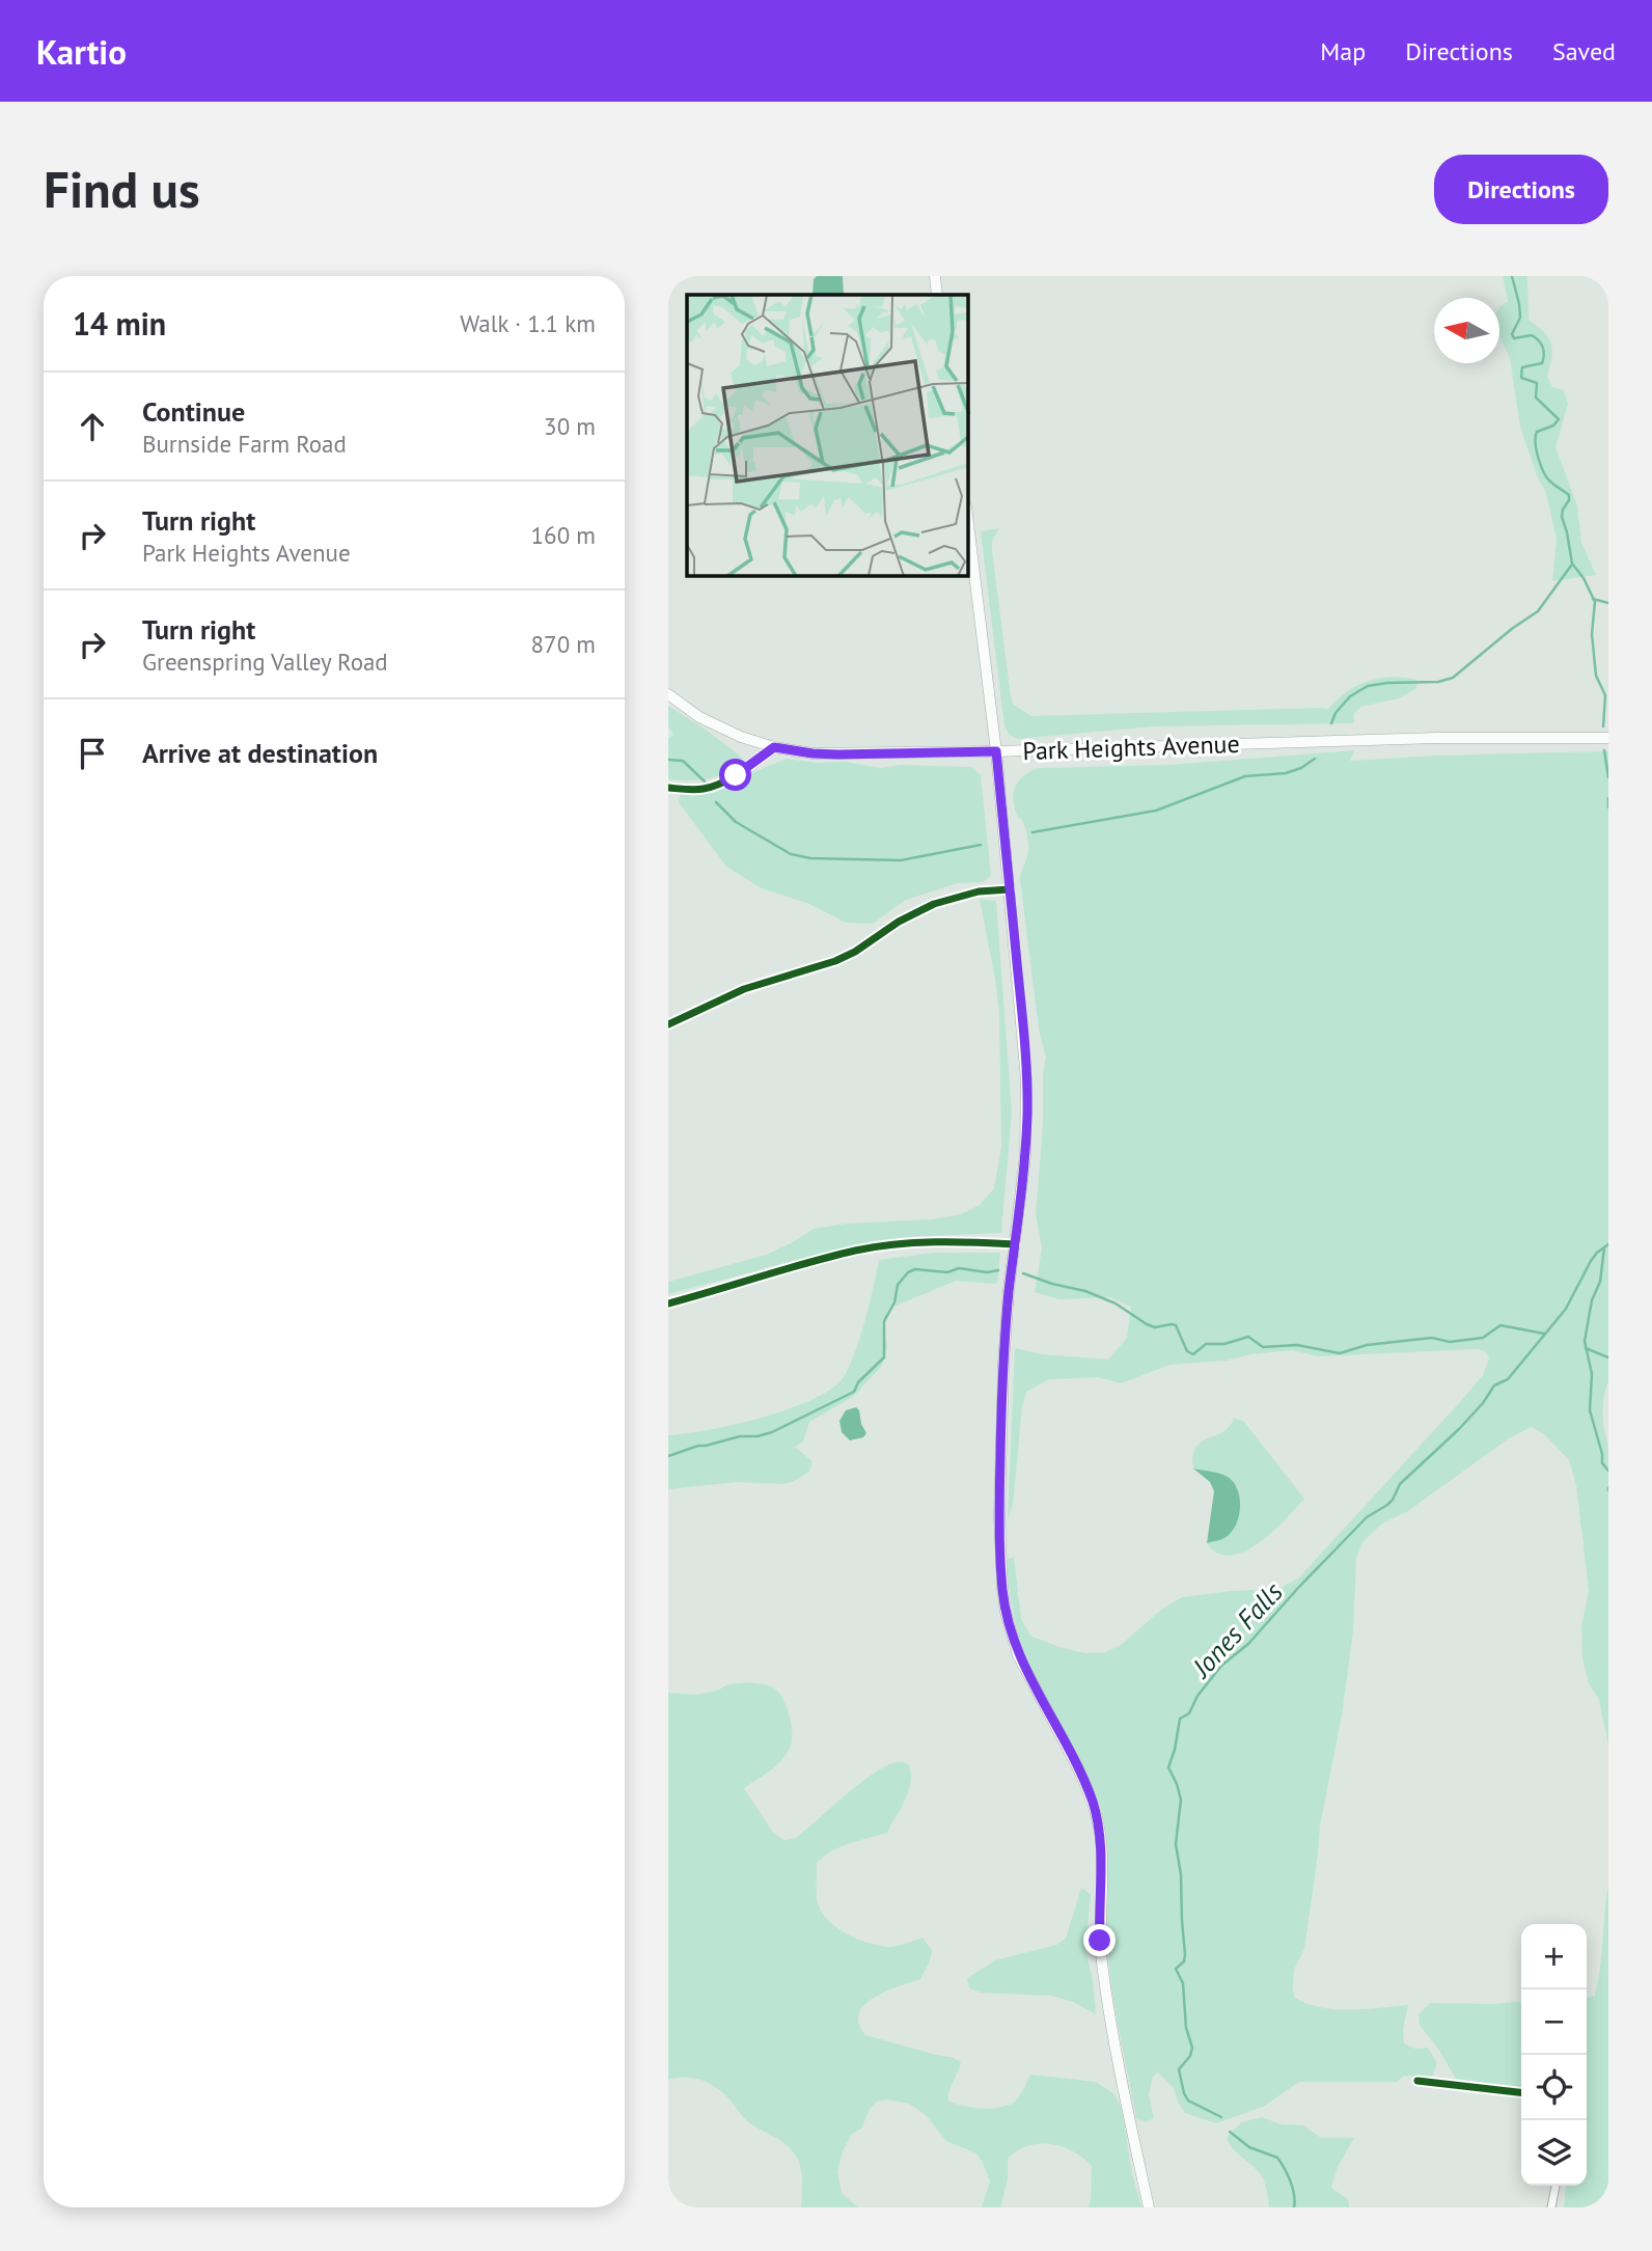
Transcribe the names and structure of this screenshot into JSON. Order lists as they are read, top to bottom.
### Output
{
  "streets": {
    "main road": ["Park Heights Avenue"]
  },
  "water": ["Jones Falls"],
  "north": "left",
  "page": {
    "header": "Kartio",
    "nav": ["Map", "Directions", "Saved"],
    "buttons": "Directions",
    "title": "Find us",
    "heading": ["14 min", "Walk · 1.1 km"],
    "list": [
      ["Continue", "Burnside Farm Road", "30 m"],
      ["Turn right", "Park Heights Avenue", "160 m"],
      ["Turn right", "Greenspring Valley Road", "870 m"],
      "Arrive at destination"
    ],
    "map_buttons": ["+", "−"]
  }
}
